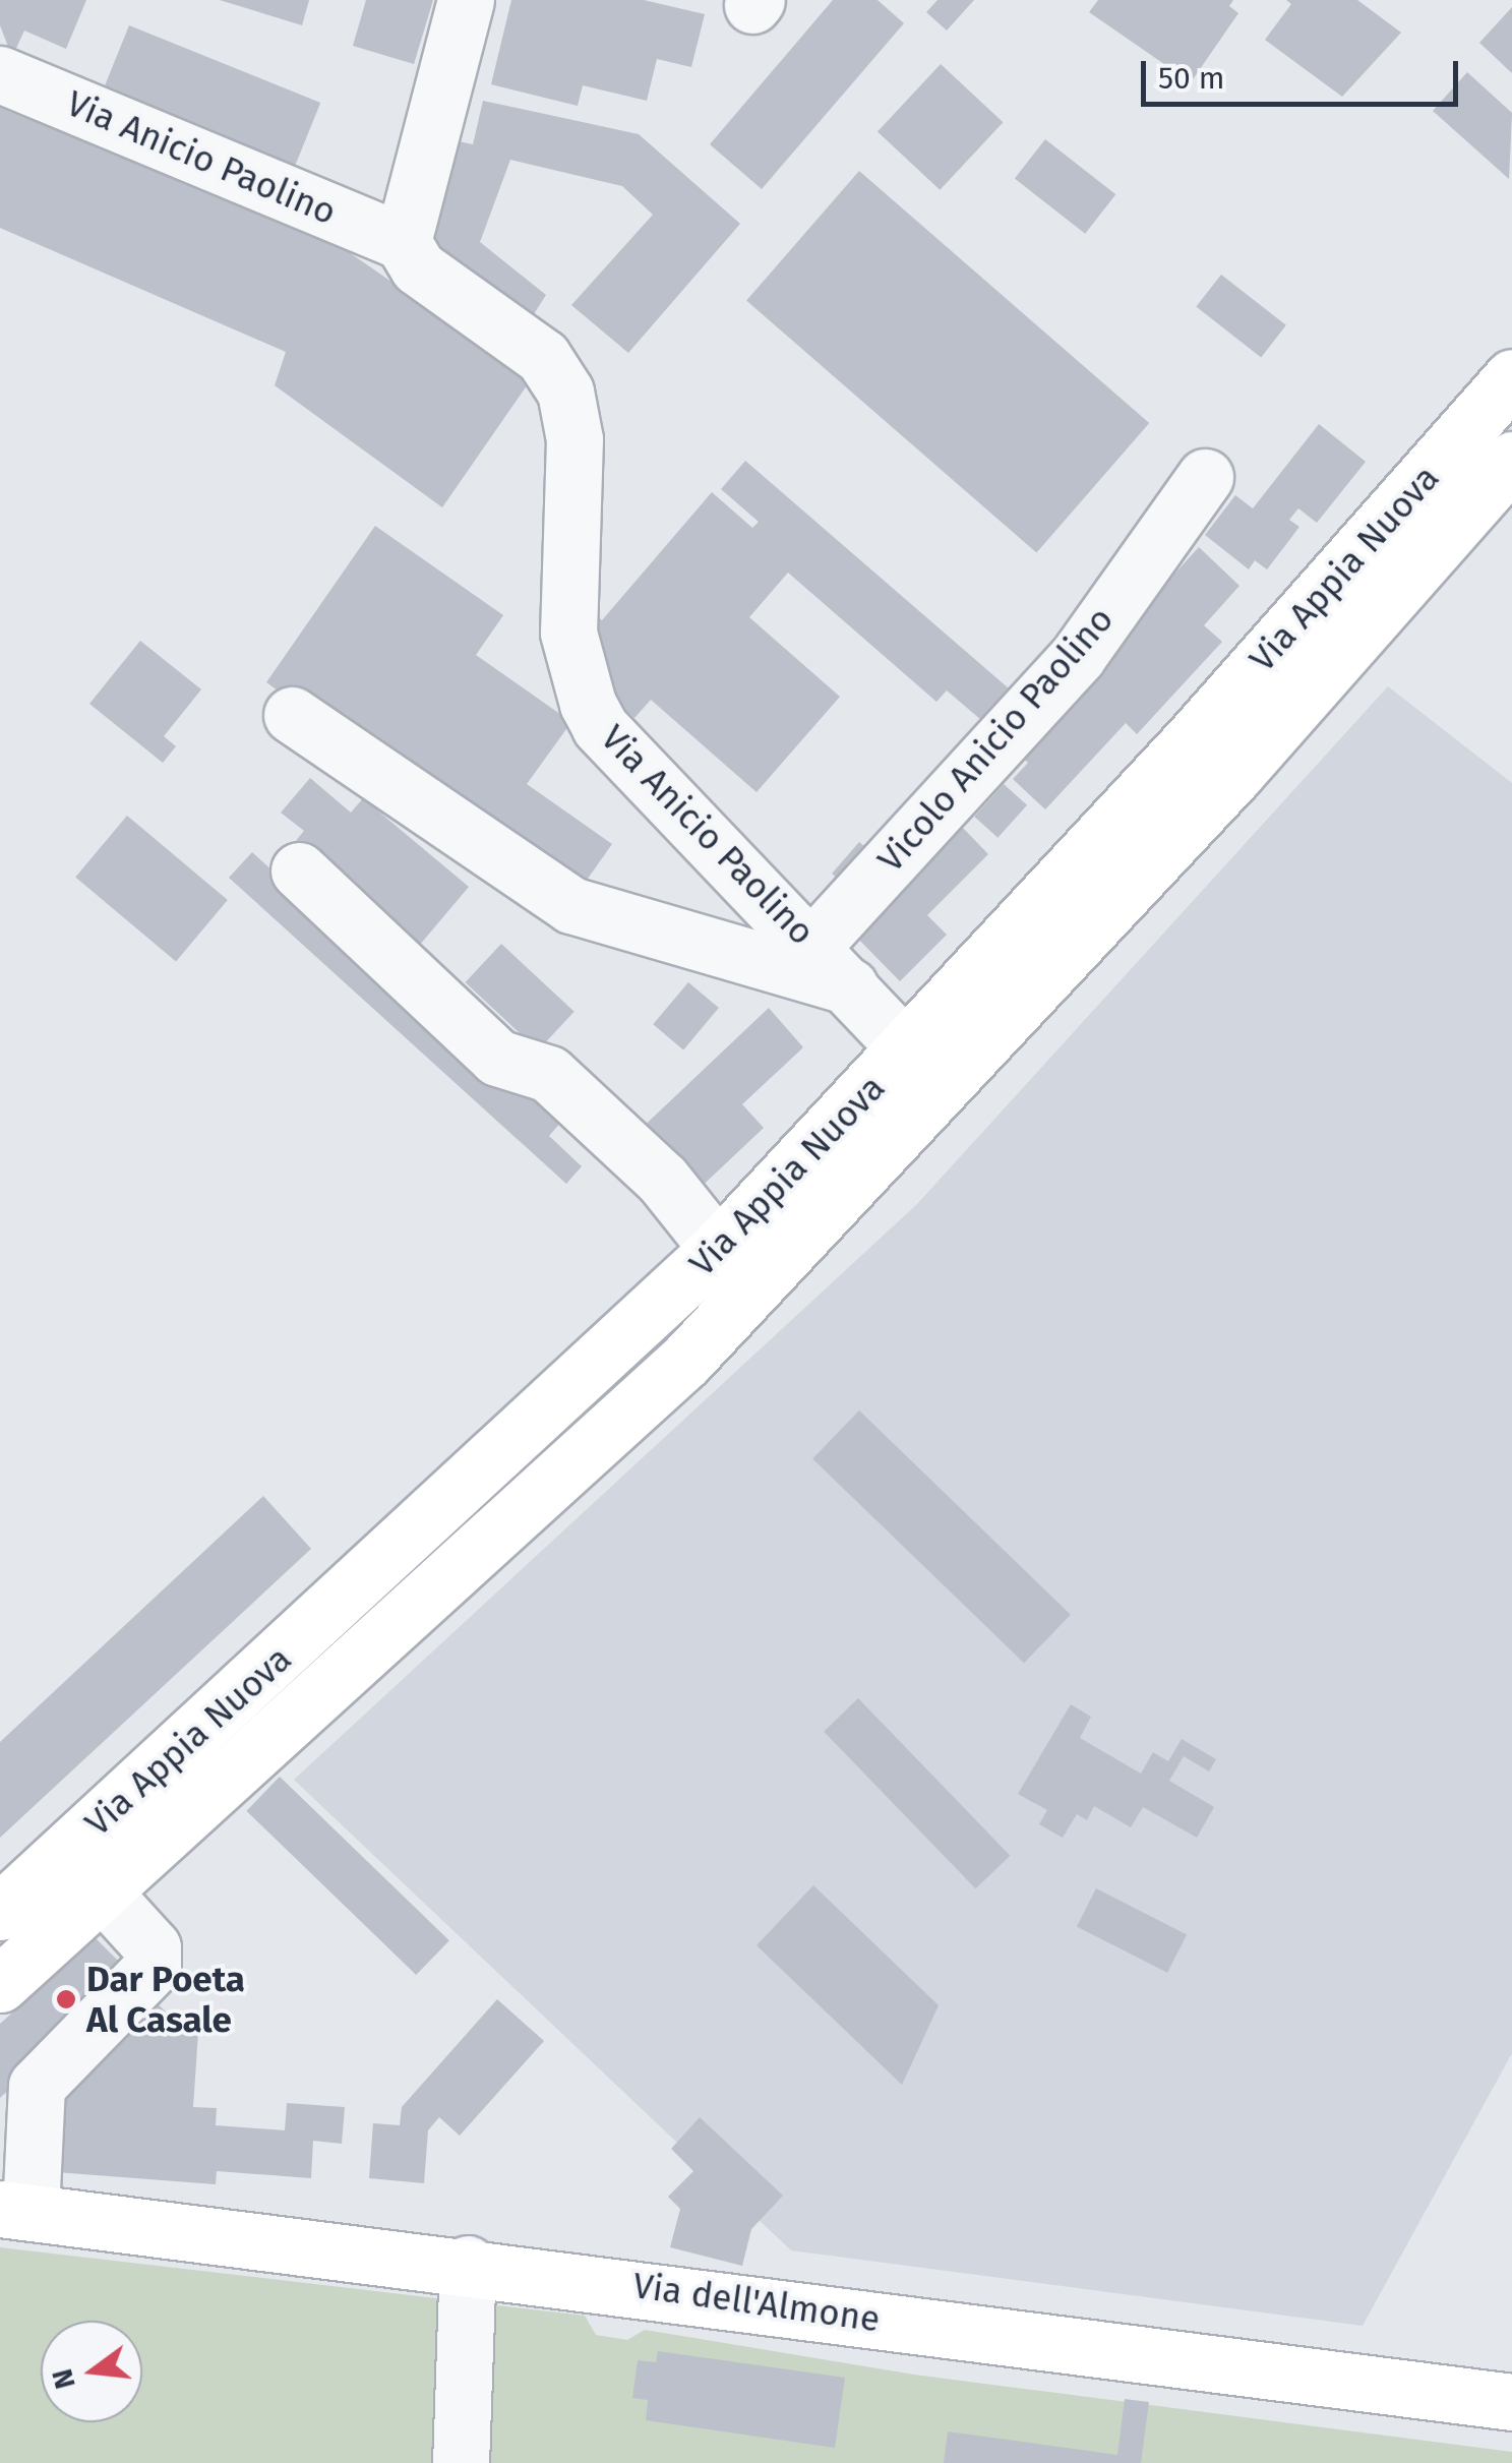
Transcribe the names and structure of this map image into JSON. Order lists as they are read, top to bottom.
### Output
{
  "streets": {
    "main road": ["Via Appia Nuova", "Via dell'Almone"],
    "street": ["Via Anicio Paolino", "Vicolo Anicio Paolino"]
  },
  "crossings": [
    ["Via Anicio Paolino", "Via Appia Nuova"],
    ["Via Anicio Paolino", "Vicolo Anicio Paolino"]
  ],
  "places": ["Dar Poeta Al Casale"],
  "scale_bar": "50 m",
  "north": "left"
}
